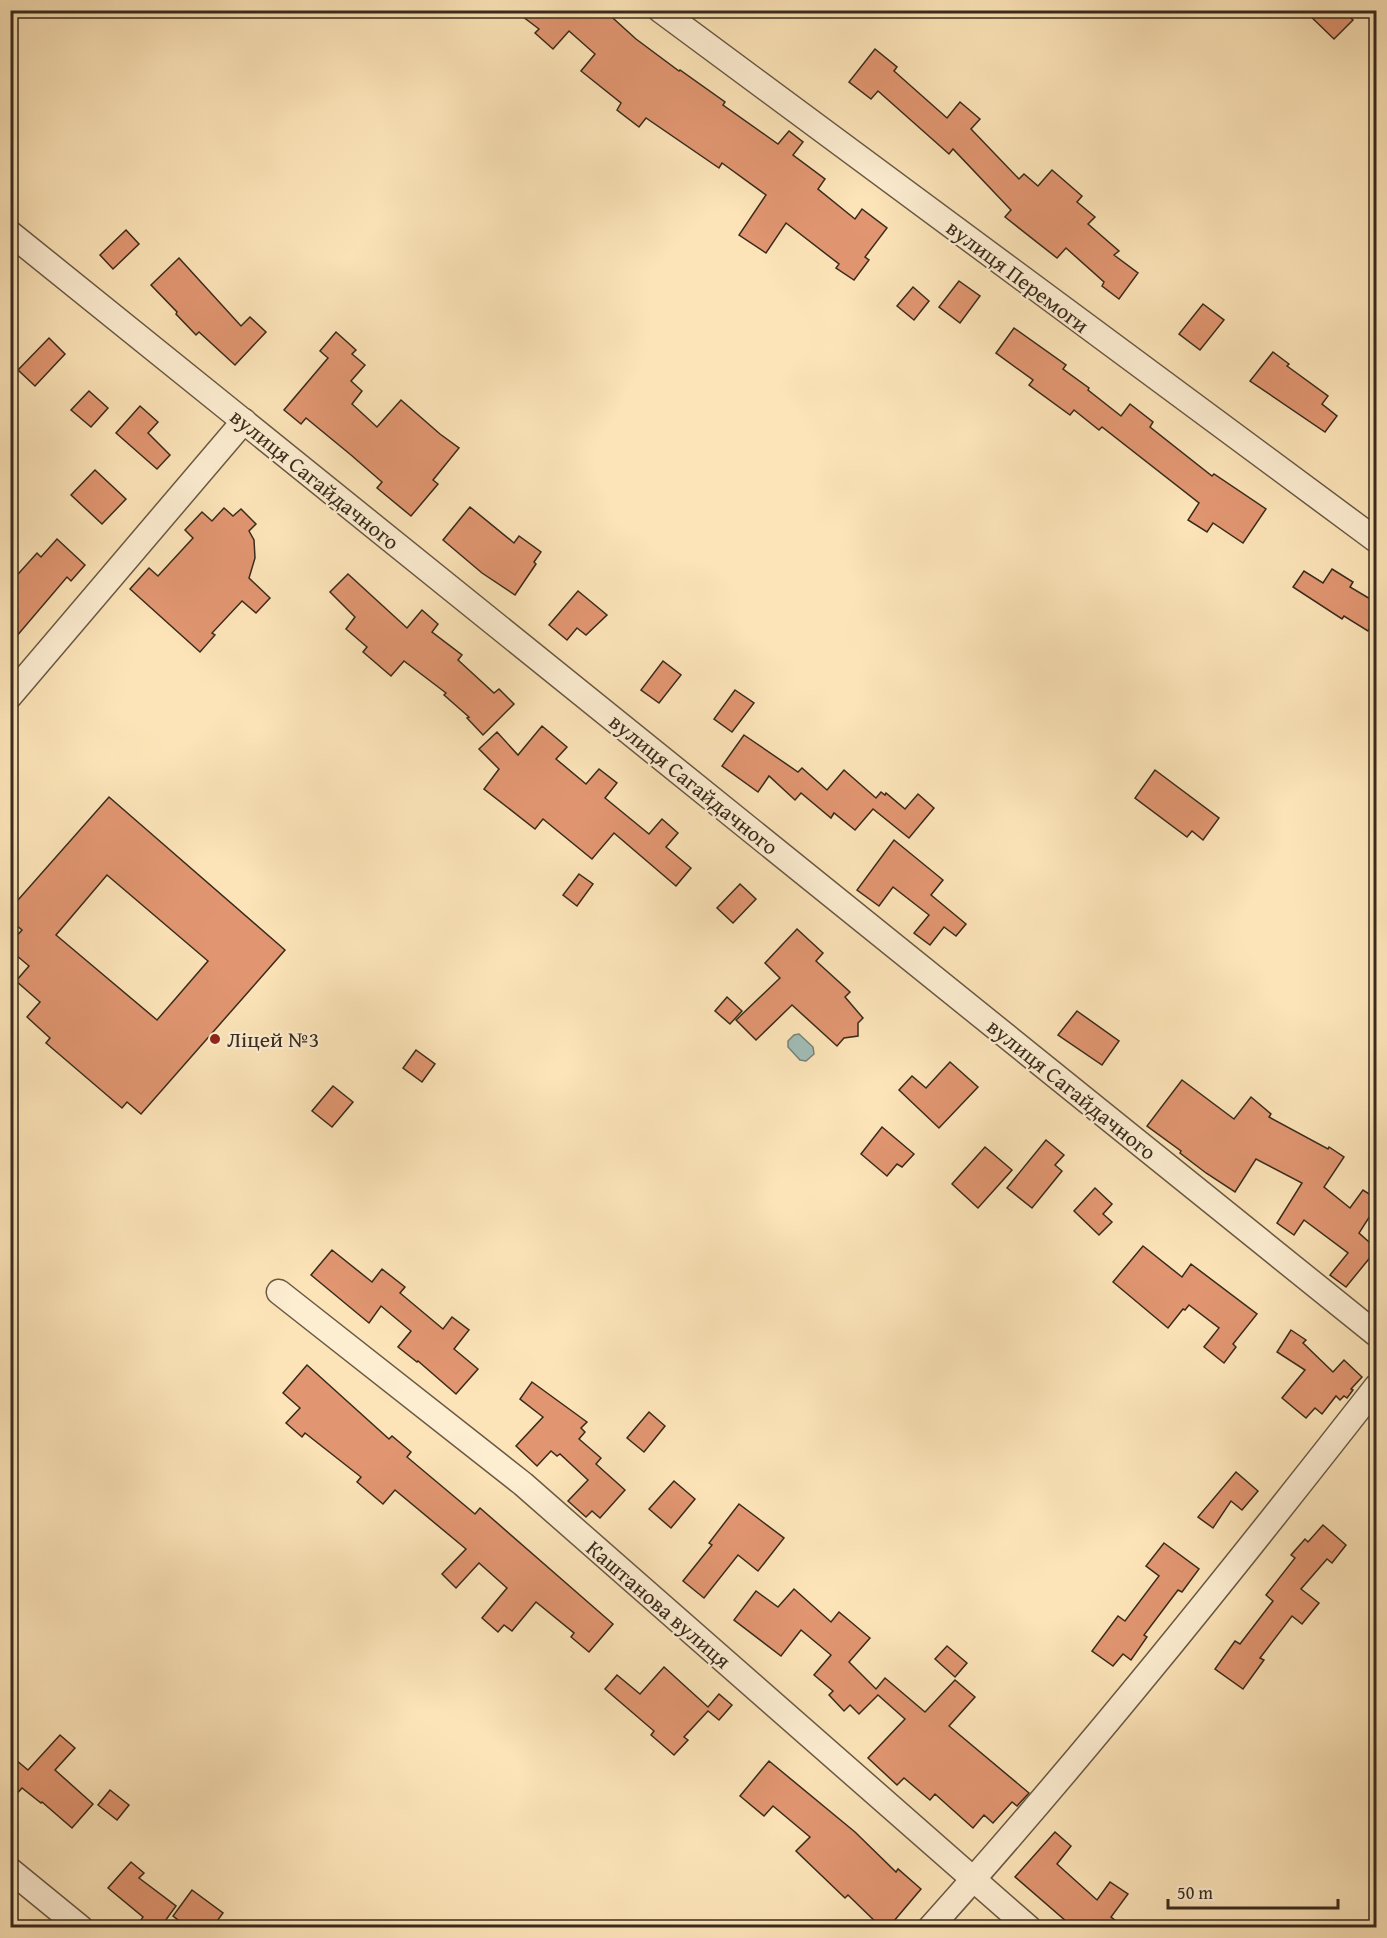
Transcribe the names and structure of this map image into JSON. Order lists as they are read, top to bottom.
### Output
{
  "streets": {
    "street": ["вулиця Перемоги", "вулиця Сагайдачного", "Каштанова вулиця"]
  },
  "places": ["Ліцей №3"],
  "scale_bar": "50 m"
}
